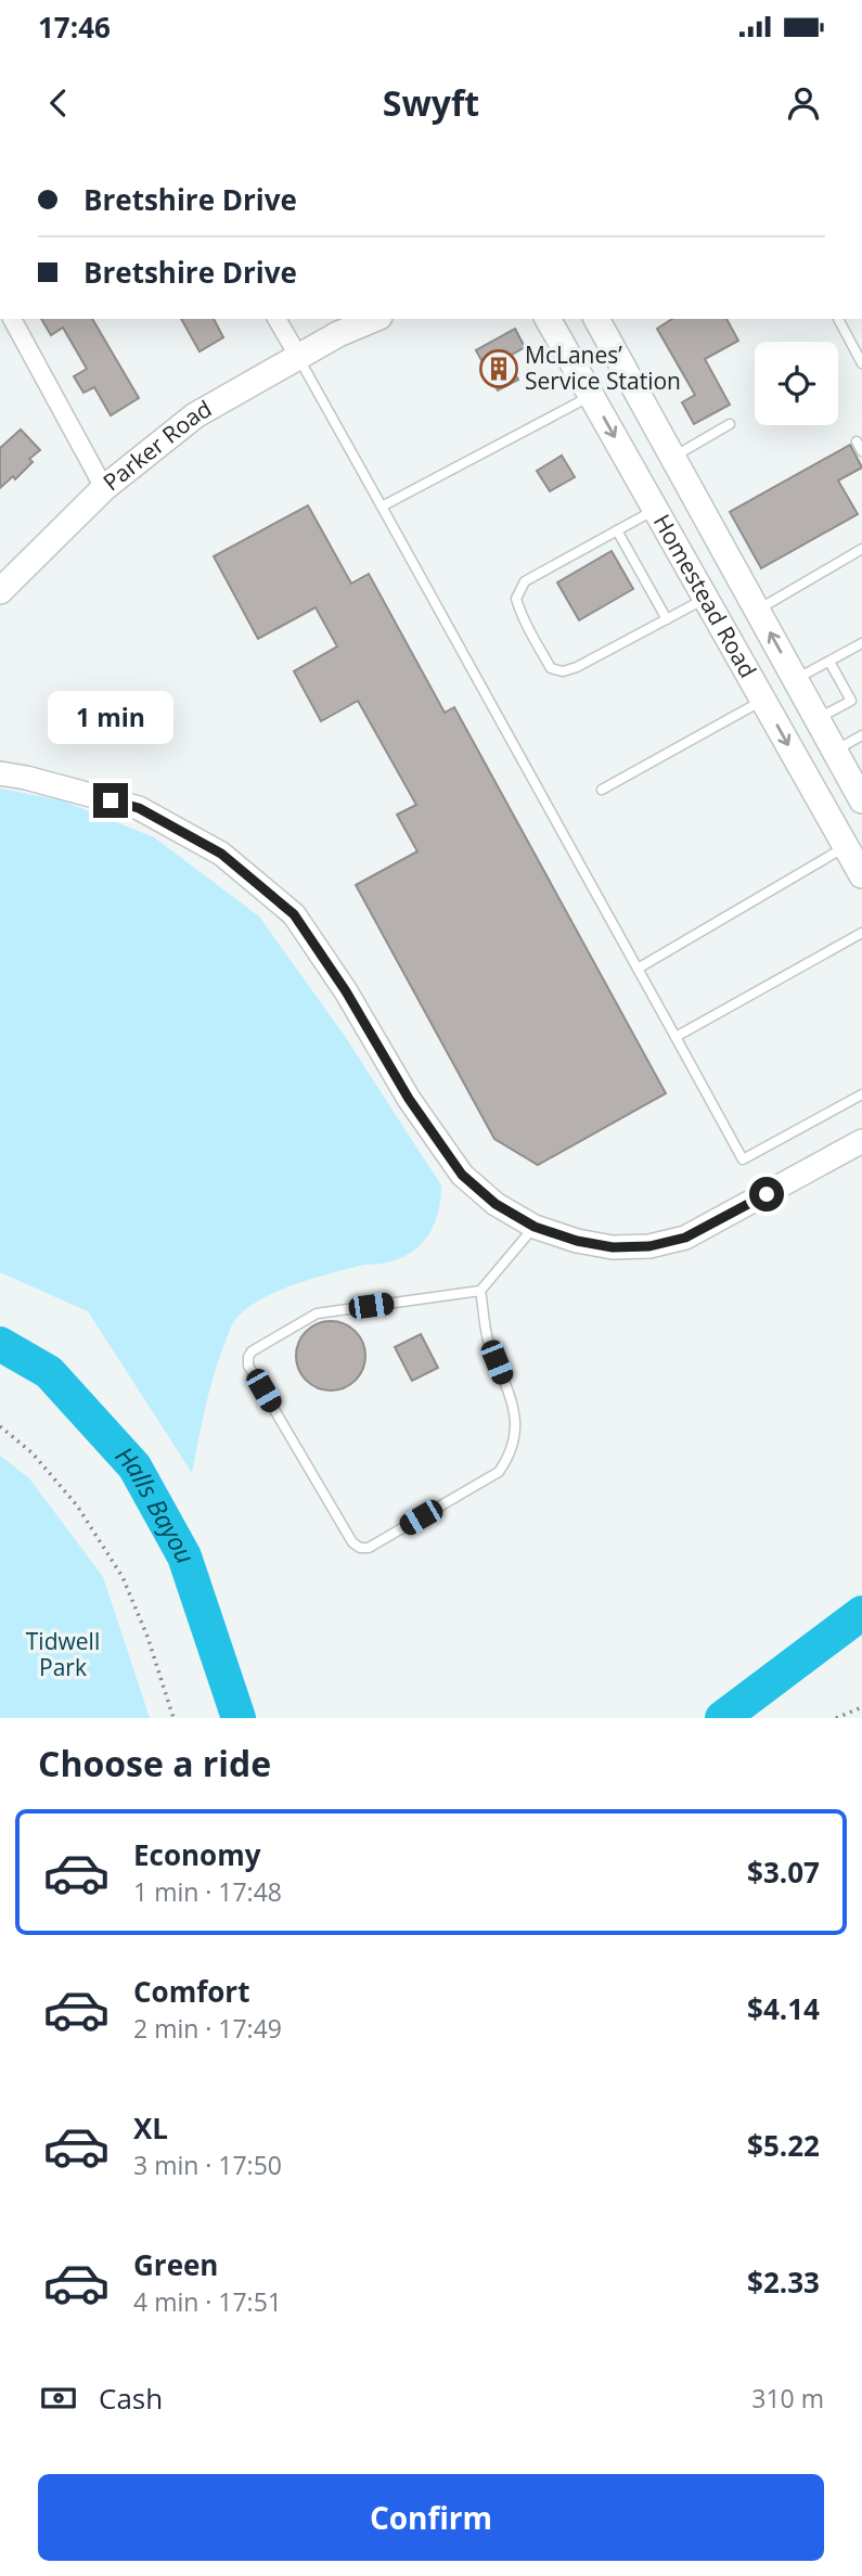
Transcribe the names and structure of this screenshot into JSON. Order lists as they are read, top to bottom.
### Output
{
  "streets": {
    "main road": ["Parker Road", "Homestead Road"]
  },
  "water": ["Halls Bayou"],
  "parks": ["Tidwell Park"],
  "places": {
    "building": ["McLanes’ Service Station"]
  },
  "page": {
    "status": "17:46",
    "header": "Swyft",
    "banner": ["Bretshire Drive", "Bretshire Drive"],
    "bubble": "1 min",
    "heading": "Choose a ride",
    "list": [
      {
        "name": "Economy",
        "note": "1 min · 17:48",
        "value": "$3.07"
      },
      {
        "name": "Comfort",
        "note": "2 min · 17:49",
        "value": "$4.14"
      },
      {
        "name": "XL",
        "note": "3 min · 17:50",
        "value": "$5.22"
      },
      {
        "name": "Green",
        "note": "4 min · 17:51",
        "value": "$2.33"
      }
    ],
    "pay": ["Cash", "310 m"],
    "buttons": "Confirm"
  }
}
